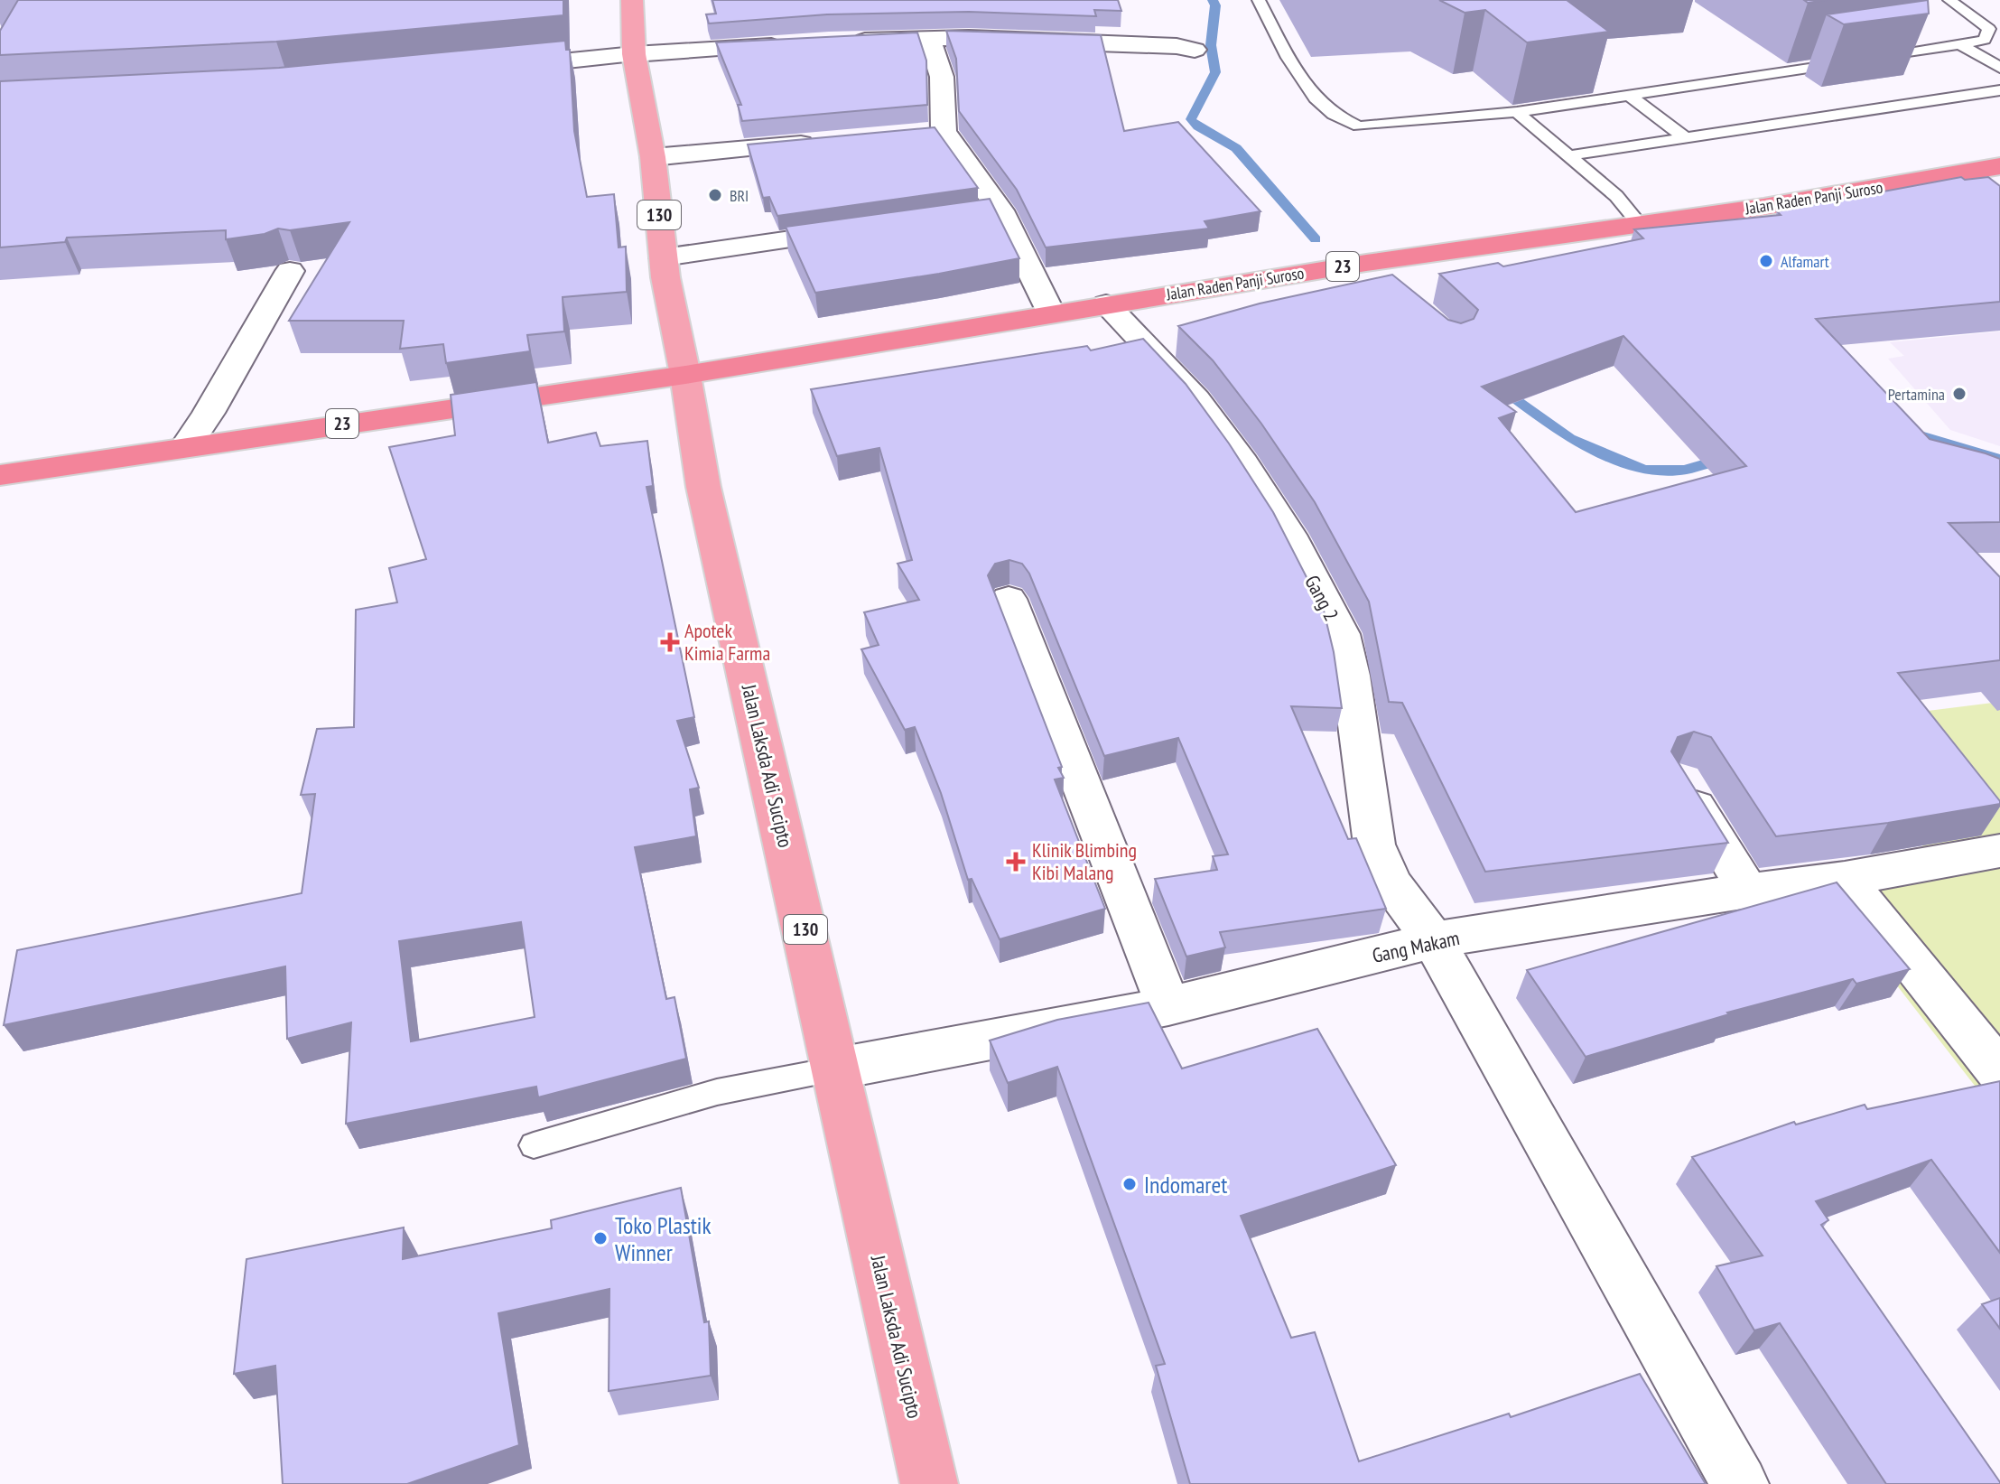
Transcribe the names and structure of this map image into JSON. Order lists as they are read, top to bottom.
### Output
{
  "streets": {
    "highway": ["Jalan Raden Panji Suroso", "23"],
    "main road": ["130", "Jalan Laksda Adi Sucipto"],
    "street": ["Gang 2", "Gang Makam"]
  },
  "crossings": [
    ["Jalan Raden Panji Suroso", "23"],
    ["Jalan Raden Panji Suroso", "Gang 2"],
    ["Jalan Raden Panji Suroso", "Jalan Laksda Adi Sucipto"],
    ["23", "Jalan Laksda Adi Sucipto"],
    ["Gang 2", "Gang Makam"],
    ["Jalan Laksda Adi Sucipto", "Gang Makam"]
  ],
  "places": {
    "other": [
      "BRI",
      "Alfamart",
      "Pertamina",
      "Indomaret",
      "Toko Plastik Winner"
    ],
    "health": ["Apotek Kimia Farma", "Klinik Blimbing Kibi Malang"]
  }
}
